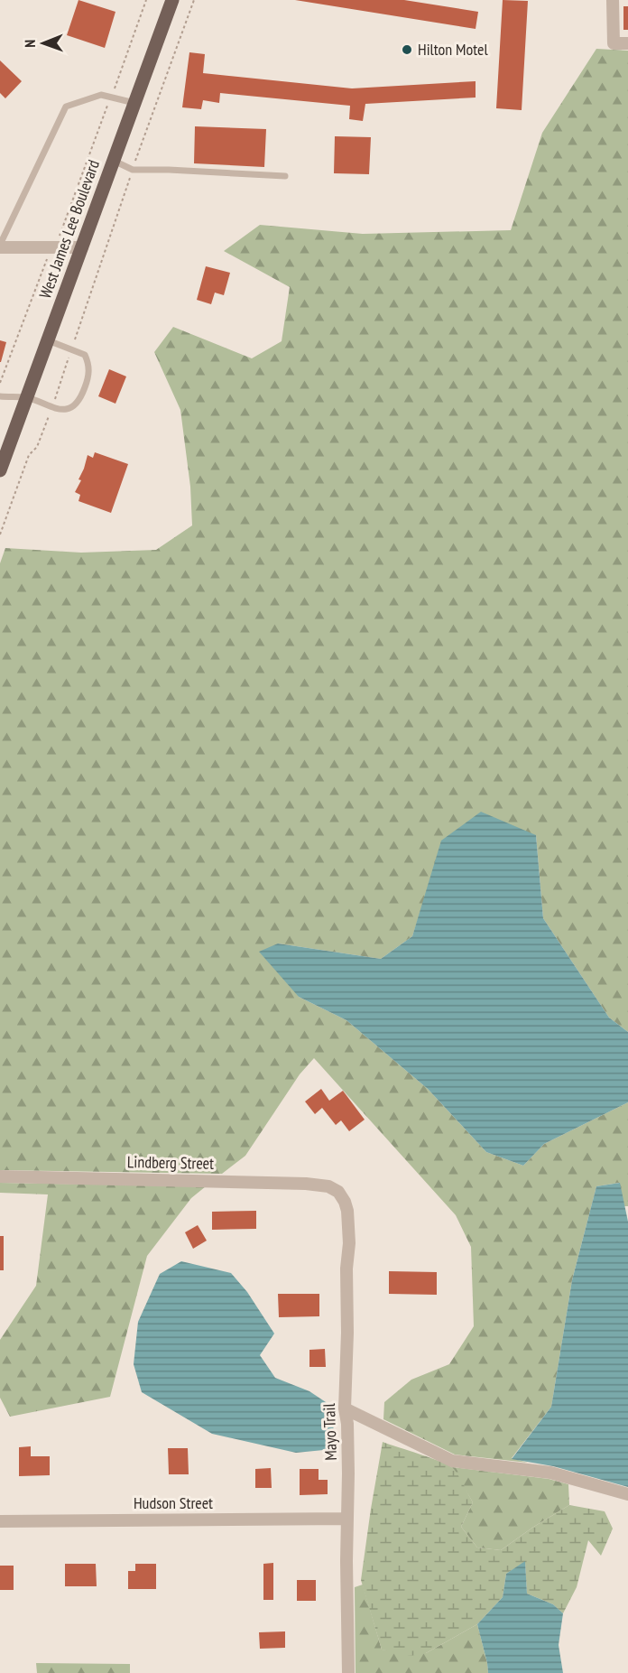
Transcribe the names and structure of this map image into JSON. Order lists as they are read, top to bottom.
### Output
{
  "streets": {
    "main road": ["West James Lee Boulevard"],
    "street": ["Lindberg Street", "Mayo Trail", "Hudson Street"]
  },
  "crossings": [
    ["Lindberg Street", "Mayo Trail"],
    ["Mayo Trail", "Hudson Street"]
  ],
  "places": ["Hilton Motel"],
  "north": "left"
}
